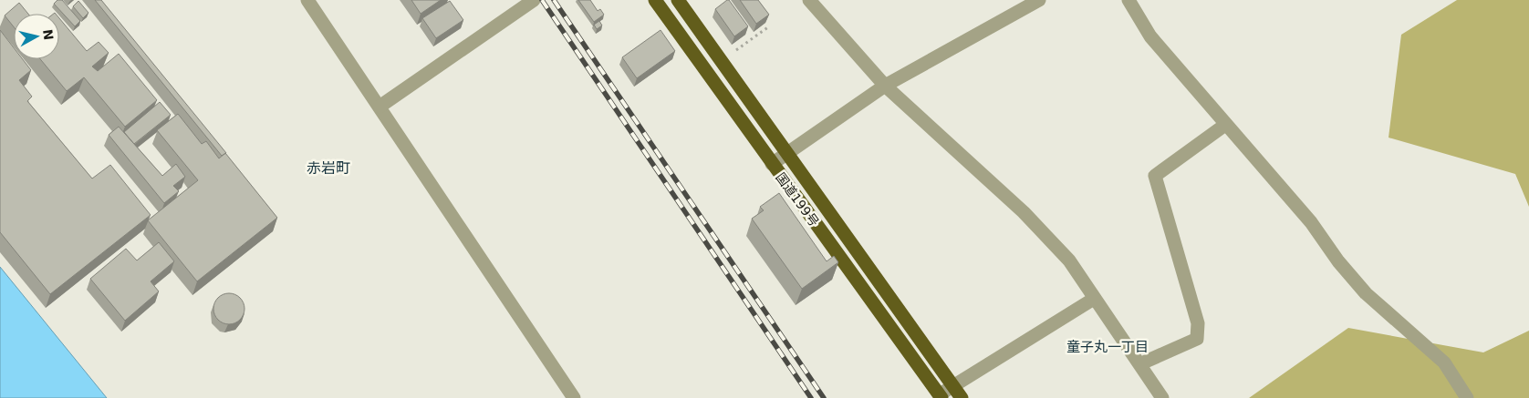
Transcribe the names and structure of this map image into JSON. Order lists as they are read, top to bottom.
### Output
{
  "streets": {
    "highway": ["国道199号"]
  },
  "districts": ["赤岩町", "童子丸一丁目"],
  "north": "right"
}
